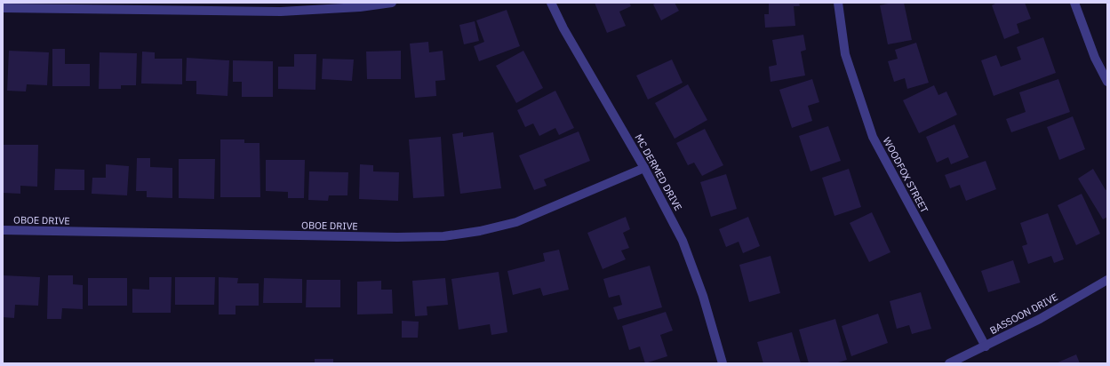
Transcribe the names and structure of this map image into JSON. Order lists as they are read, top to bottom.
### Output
{
  "streets": {
    "street": [
      "MC DERMED DRIVE",
      "WOODFOX STREET",
      "OBOE DRIVE",
      "BASSOON DRIVE"
    ]
  },
  "crossings": [
    ["MC DERMED DRIVE", "OBOE DRIVE"],
    ["WOODFOX STREET", "BASSOON DRIVE"]
  ]
}
